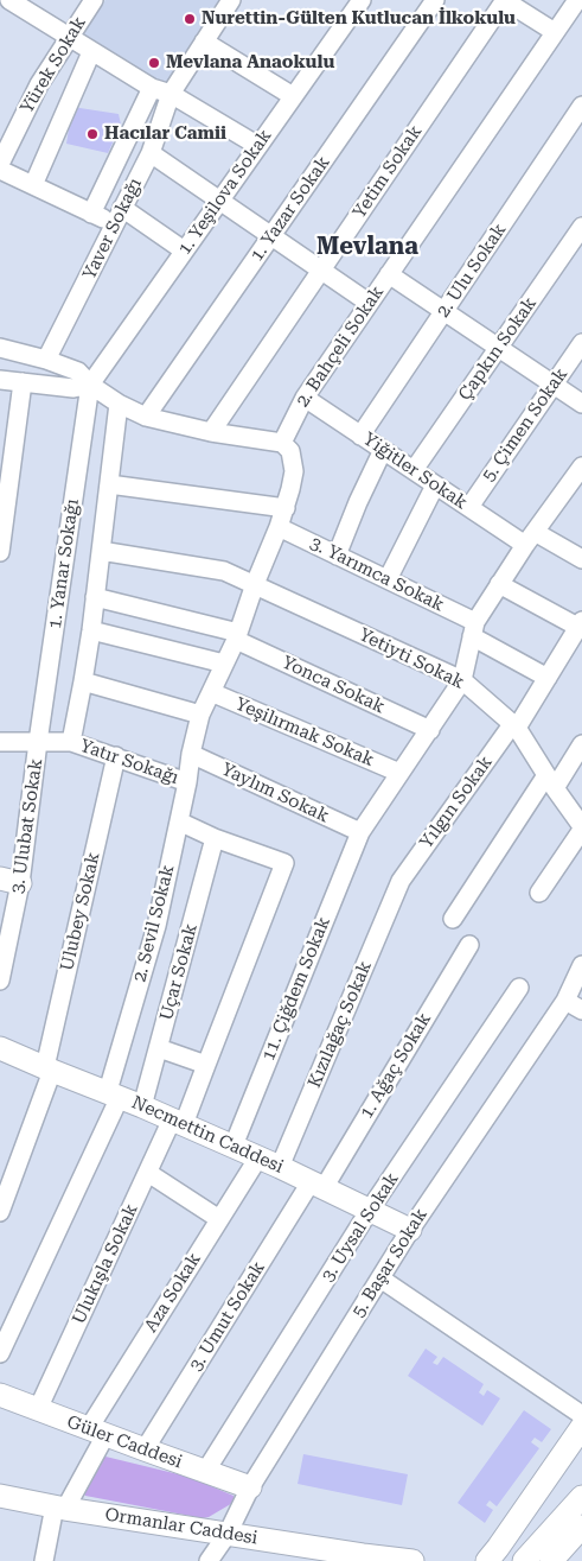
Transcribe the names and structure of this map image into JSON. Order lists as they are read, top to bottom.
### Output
{
  "streets": {
    "main road": ["Necmettin Caddesi", "Güler Caddesi", "Ormanlar Caddesi"],
    "street": [
      "Yürek Sokak",
      "Yetim Sokak",
      "1. Yeşilova Sokak",
      "1. Yazar Sokak",
      "Yaver Sokağı",
      "2. Ulu Sokak",
      "2. Bahçeli Sokak",
      "Çapkın Sokak",
      "5. Çimen Sokak",
      "Yiğitler Sokak",
      "1. Yanar Sokağı",
      "3. Yarımca Sokak",
      "Yetiyti Sokak",
      "Yonca Sokak",
      "Yeşilırmak Sokak",
      "Yatır Sokağı",
      "Yaylım Sokak",
      "Yılgın Sokak",
      "3. Ulubat Sokak",
      "Ulubey Sokak",
      "2. Sevil Sokak",
      "Uçar Sokak",
      "11. Çiğdem Sokak",
      "Kızılağaç Sokak",
      "1. Ağaç Sokak",
      "3. Uysal Sokak",
      "5. Başar Sokak",
      "Ulukışla Sokak",
      "Aza Sokak",
      "3. Umut Sokak"
    ]
  },
  "crossings": [
    ["1. Yeşilova Sokak", "1. Yanar Sokağı"],
    ["2. Ulu Sokak", "Yiğitler Sokak"],
    ["2. Bahçeli Sokak", "Yiğitler Sokak"],
    ["Çapkın Sokak", "Yiğitler Sokak"],
    ["5. Çimen Sokak", "Yiğitler Sokak"],
    ["1. Yanar Sokağı", "Yatır Sokağı"],
    ["1. Yanar Sokağı", "3. Ulubat Sokak"],
    ["3. Yarımca Sokak", "Yılgın Sokak"],
    ["Yetiyti Sokak", "Yılgın Sokak"],
    ["Yetiyti Sokak", "11. Çiğdem Sokak"],
    ["Yonca Sokak", "11. Çiğdem Sokak"],
    ["Yeşilırmak Sokak", "11. Çiğdem Sokak"],
    ["Yatır Sokağı", "3. Ulubat Sokak"],
    ["Yatır Sokağı", "Ulubey Sokak"],
    ["Yatır Sokağı", "2. Sevil Sokak"],
    ["Yaylım Sokak", "2. Sevil Sokak"],
    ["Yaylım Sokak", "11. Çiğdem Sokak"],
    ["Yılgın Sokak", "Kızılağaç Sokak"],
    ["Ulubey Sokak", "Necmettin Caddesi"],
    ["2. Sevil Sokak", "Necmettin Caddesi"],
    ["Uçar Sokak", "Necmettin Caddesi"],
    ["Uçar Sokak", "Ulukışla Sokak"],
    ["11. Çiğdem Sokak", "Necmettin Caddesi"],
    ["Kızılağaç Sokak", "Necmettin Caddesi"],
    ["1. Ağaç Sokak", "Necmettin Caddesi"],
    ["1. Ağaç Sokak", "3. Umut Sokak"],
    ["Necmettin Caddesi", "3. Uysal Sokak"],
    ["Necmettin Caddesi", "5. Başar Sokak"],
    ["Necmettin Caddesi", "Ulukışla Sokak"],
    ["Necmettin Caddesi", "Aza Sokak"],
    ["Necmettin Caddesi", "3. Umut Sokak"],
    ["3. Uysal Sokak", "Güler Caddesi"],
    ["5. Başar Sokak", "Güler Caddesi"],
    ["5. Başar Sokak", "Ormanlar Caddesi"],
    ["Ulukışla Sokak", "Güler Caddesi"],
    ["Aza Sokak", "Güler Caddesi"],
    ["Aza Sokak", "Ormanlar Caddesi"],
    ["3. Umut Sokak", "Güler Caddesi"]
  ],
  "districts": ["Mevlana"],
  "places": ["Nurettin-Gülten Kutlucan İlkokulu", "Mevlana Anaokulu", "Hacılar Camii"]
}
